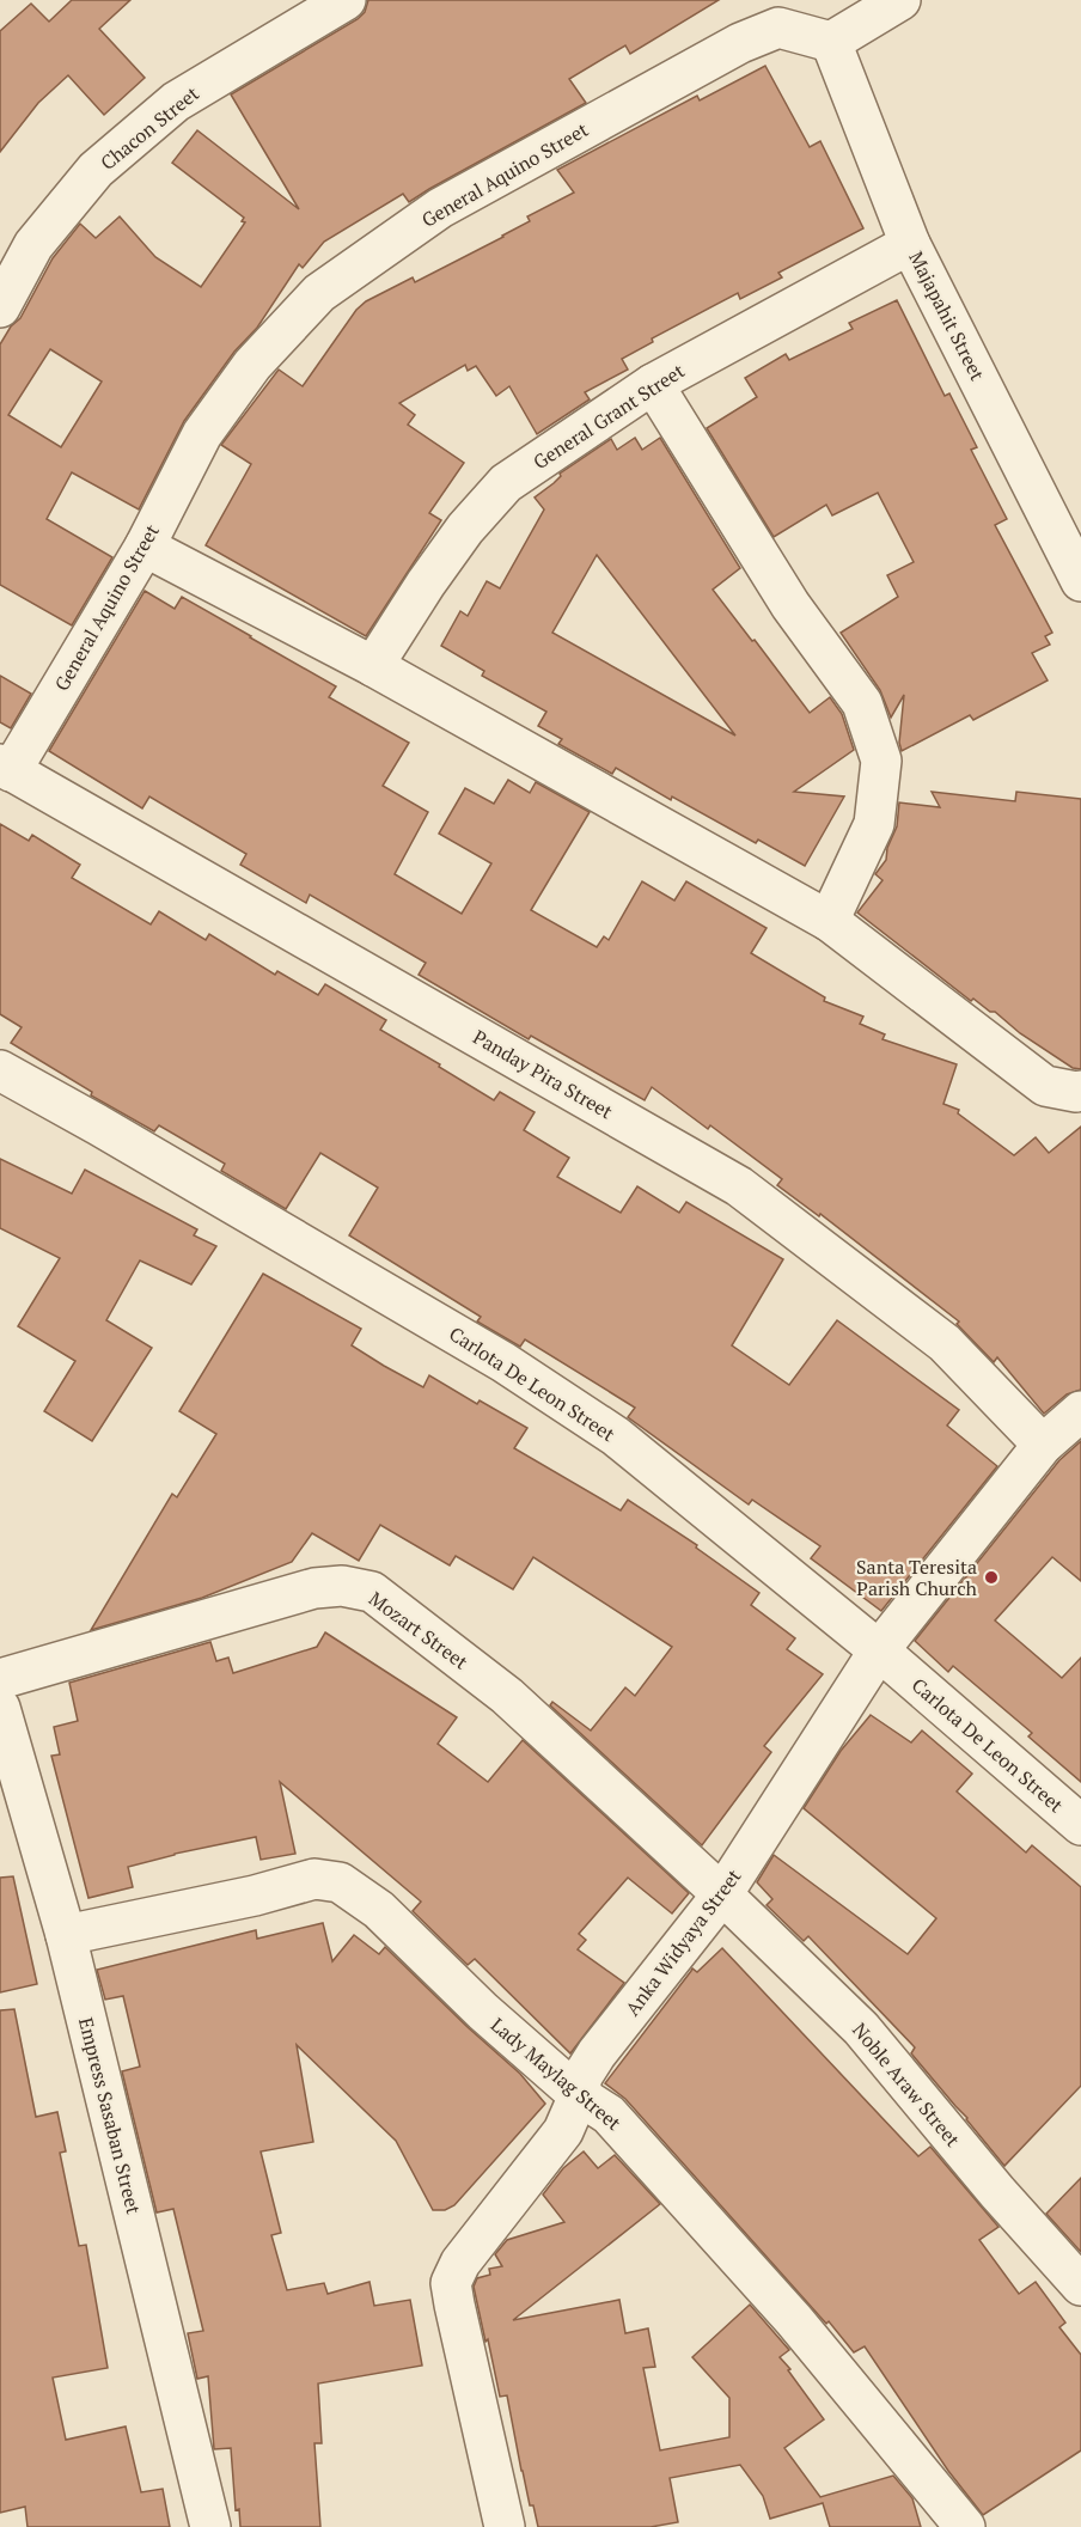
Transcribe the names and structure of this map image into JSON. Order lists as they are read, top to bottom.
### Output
{
  "streets": {
    "street": [
      "Chacon Street",
      "General Aquino Street",
      "Majapahit Street",
      "General Grant Street",
      "Panday Pira Street",
      "Carlota De Leon Street",
      "Mozart Street",
      "Anka Widyaya Street",
      "Lady Maylag Street",
      "Noble Araw Street",
      "Empress Sasaban Street"
    ]
  },
  "crossings": [
    ["General Aquino Street", "Majapahit Street"],
    ["General Aquino Street", "Panday Pira Street"],
    ["Majapahit Street", "General Grant Street"],
    ["Panday Pira Street", "Anka Widyaya Street"],
    ["Carlota De Leon Street", "Anka Widyaya Street"],
    ["Mozart Street", "Anka Widyaya Street"],
    ["Mozart Street", "Noble Araw Street"],
    ["Anka Widyaya Street", "Lady Maylag Street"],
    ["Anka Widyaya Street", "Noble Araw Street"],
    ["Lady Maylag Street", "Empress Sasaban Street"]
  ],
  "places": ["Santa Teresita Parish Church"]
}
